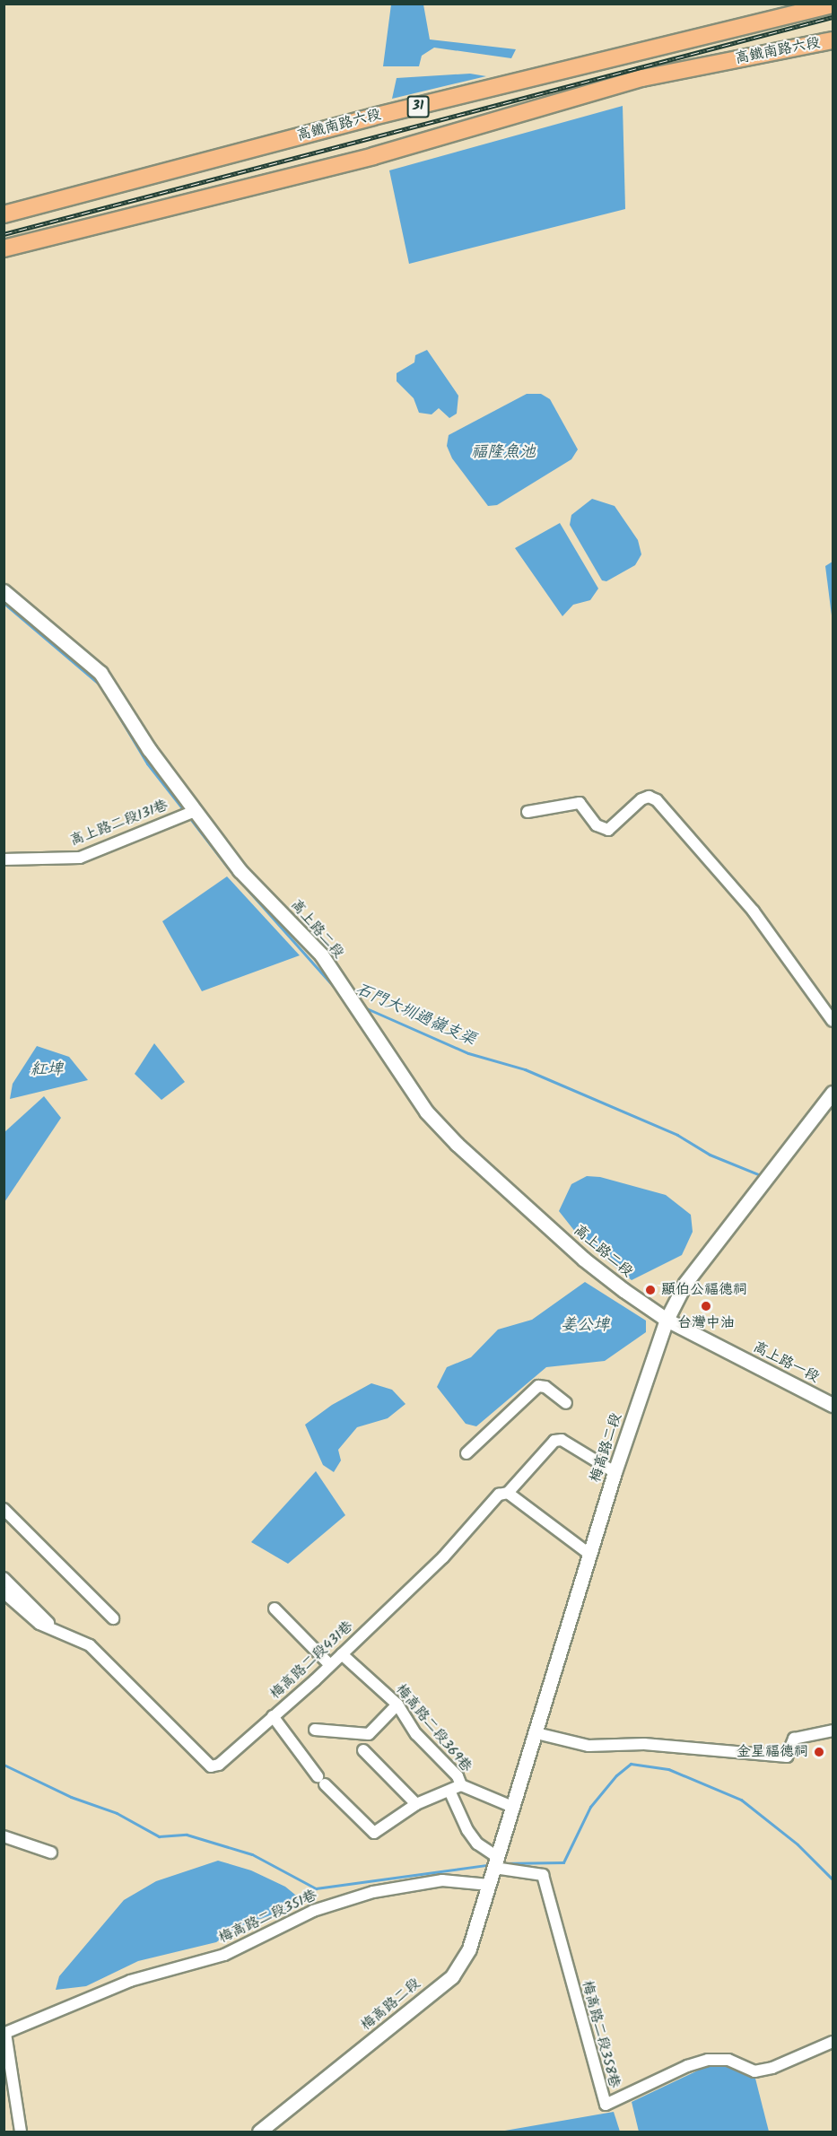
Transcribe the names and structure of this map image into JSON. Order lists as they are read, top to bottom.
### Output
{
  "streets": {
    "main road": ["高鐵南路六段", "31"],
    "street": [
      "高上路二段131巷",
      "高上路二段",
      "高上路一段",
      "梅高路二段",
      "梅高路二段431巷",
      "梅高路二段369巷",
      "梅高路二段351巷",
      "梅高路二段358巷"
    ]
  },
  "crossings": [
    ["高上路二段131巷", "高上路二段"],
    ["高上路二段", "高上路一段"],
    ["高上路二段", "梅高路二段"],
    ["高上路一段", "梅高路二段"],
    ["梅高路二段", "梅高路二段431巷"],
    ["梅高路二段", "梅高路二段369巷"],
    ["梅高路二段", "梅高路二段351巷"],
    ["梅高路二段", "梅高路二段358巷"],
    ["梅高路二段431巷", "梅高路二段369巷"]
  ],
  "water": [
    "福隆魚池",
    "石門大圳過嶺支渠",
    "紅埤",
    "姜公埤"
  ],
  "places": ["顯伯公福德祠", "台灣中油", "金星福德祠"]
}
